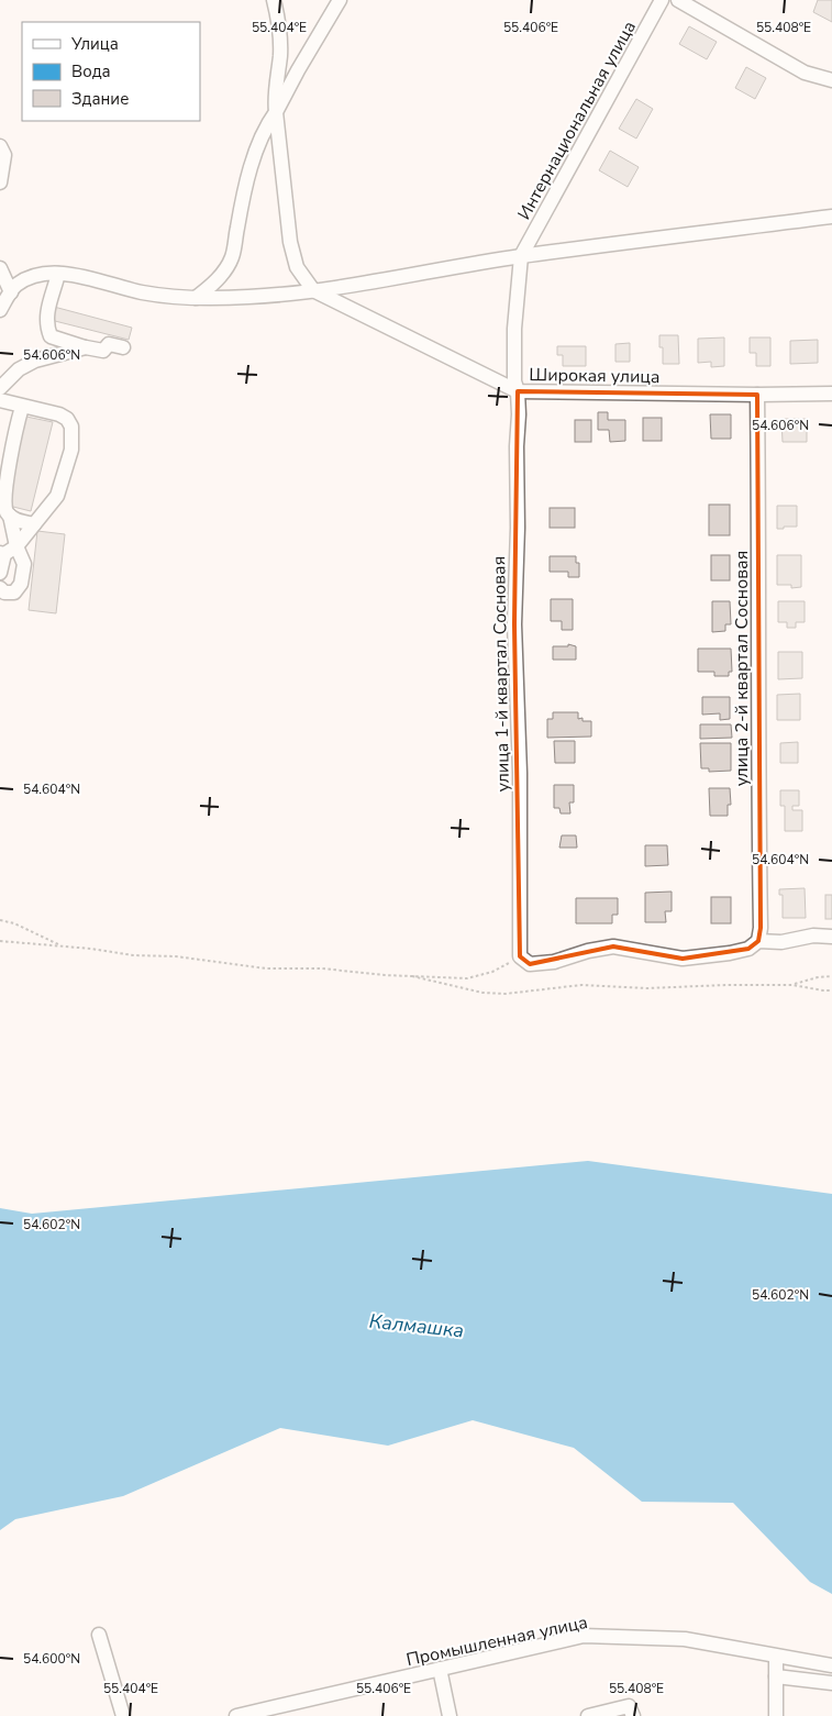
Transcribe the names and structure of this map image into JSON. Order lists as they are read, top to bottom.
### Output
{
  "streets": {
    "street": [
      "Интернациональная улица",
      "Широкая улица",
      "улица 2-й квартал Сосновая",
      "улица 1-й квартал Сосновая",
      "Промышленная улица"
    ]
  },
  "crossings": [
    ["Интернациональная улица", "улица 1-й квартал Сосновая"],
    ["Широкая улица", "улица 2-й квартал Сосновая"],
    ["Широкая улица", "улица 1-й квартал Сосновая"]
  ],
  "water": ["Калмашка"],
  "legend": ["Улица", "Вода", "Здание"],
  "coordinates": [
    "55.404°E",
    "55.406°E",
    "55.408°E",
    "54.606°N",
    "54.604°N",
    "54.602°N",
    "54.600°N"
  ]
}
